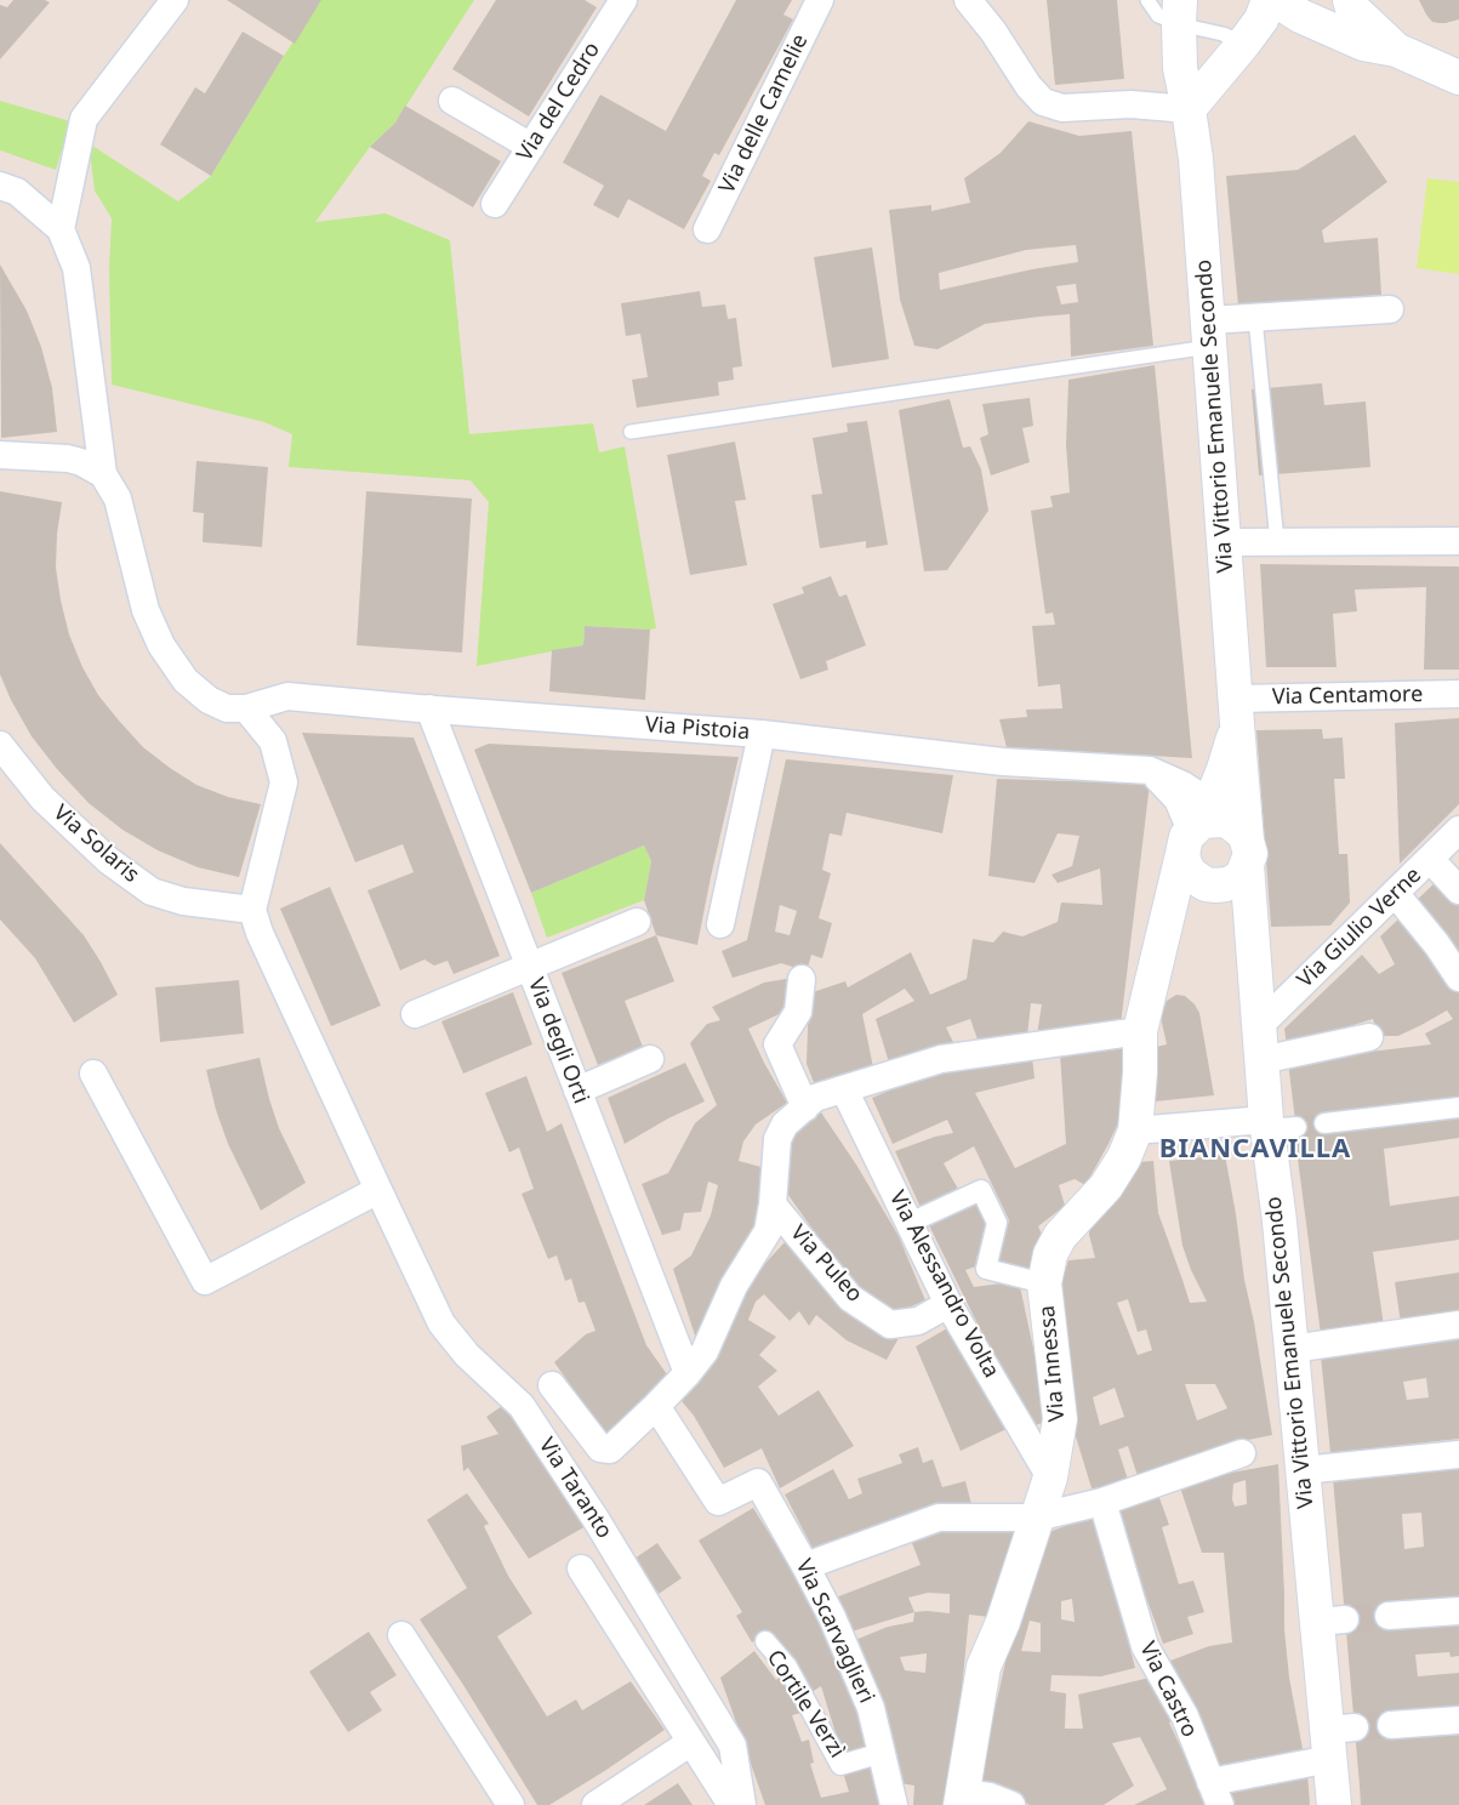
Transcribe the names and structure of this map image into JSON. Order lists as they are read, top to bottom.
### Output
{
  "streets": {
    "street": [
      "Via del Cedro",
      "Via delle Camelie",
      "Via Vittorio Emanuele Secondo",
      "Via Centamore",
      "Via Pistoia",
      "Via Solaris",
      "Via Giulio Verne",
      "Via degli Orti",
      "Via Puleo",
      "Via Alessandro Volta",
      "Via Innessa",
      "Via Taranto",
      "Via Scarvaglieri",
      "Via Castro",
      "Cortile Verzì"
    ]
  },
  "crossings": [
    ["Via Vittorio Emanuele Secondo", "Via Centamore"],
    ["Via Vittorio Emanuele Secondo", "Via Pistoia"],
    ["Via Vittorio Emanuele Secondo", "Via Giulio Verne"],
    ["Via Vittorio Emanuele Secondo", "Via Innessa"],
    ["Via Pistoia", "Via degli Orti"],
    ["Via Pistoia", "Via Innessa"],
    ["Via Solaris", "Via Taranto"],
    ["Via degli Orti", "Via Scarvaglieri"],
    ["Via Puleo", "Via Alessandro Volta"],
    ["Via Alessandro Volta", "Via Innessa"],
    ["Via Scarvaglieri", "Cortile Verzì"]
  ],
  "districts": ["BIANCAVILLA"]
}
